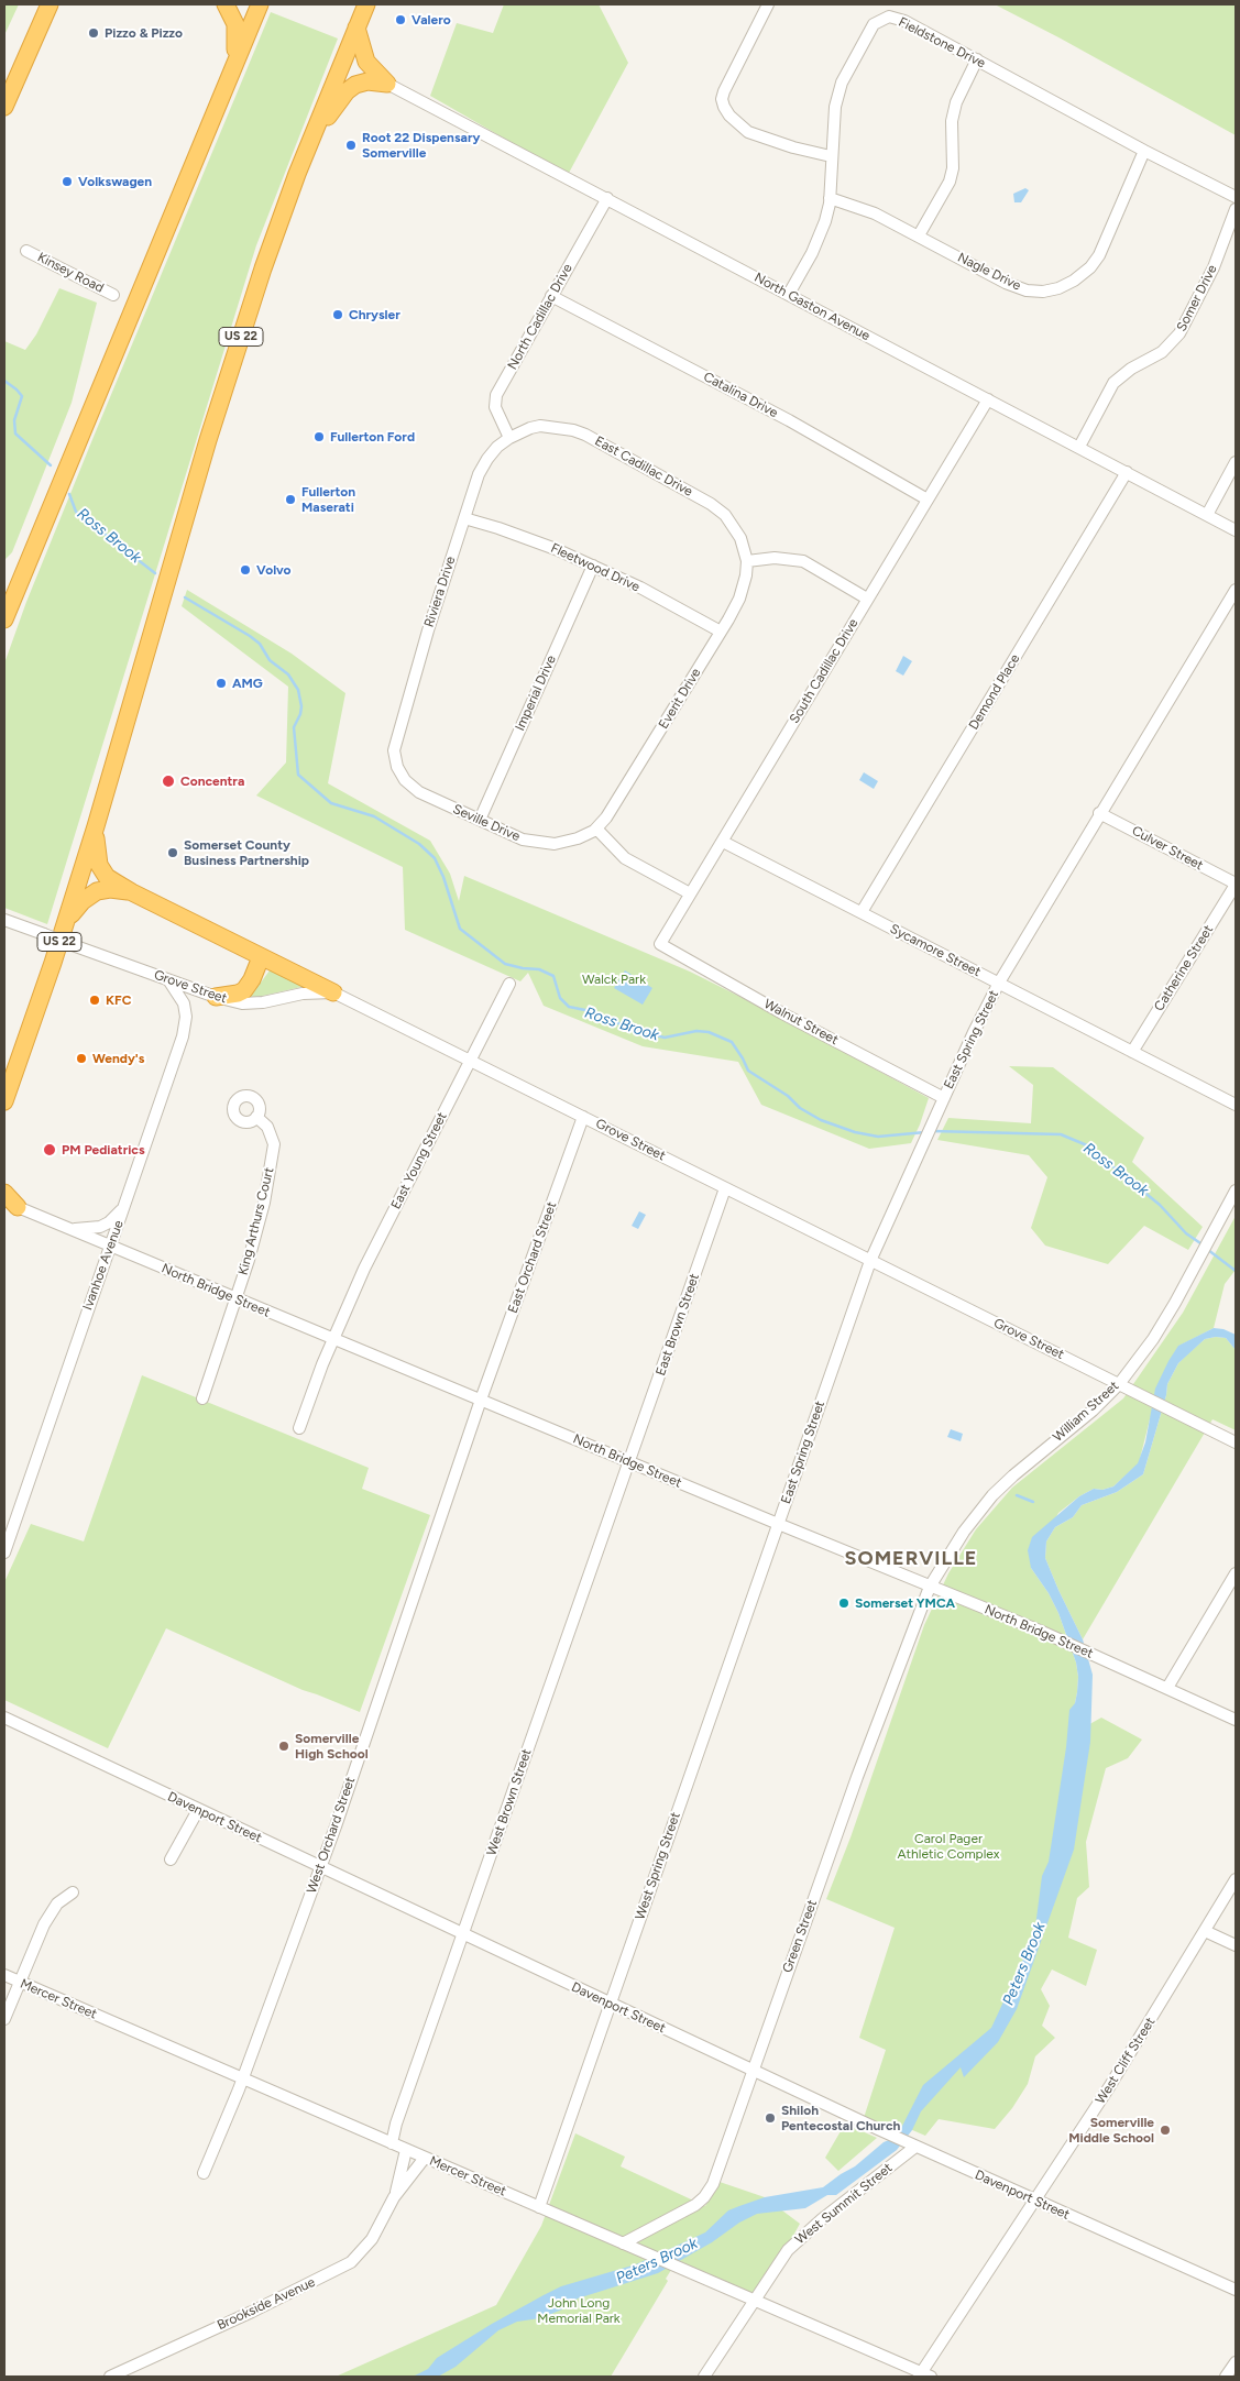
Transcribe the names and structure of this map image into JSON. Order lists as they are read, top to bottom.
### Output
{
  "streets": {
    "highway": ["US 22"],
    "street": [
      "Fieldstone Drive",
      "Nagle Drive",
      "Kinsey Road",
      "Somer Drive",
      "North Gaston Avenue",
      "North Cadillac Drive",
      "Catalina Drive",
      "East Cadillac Drive",
      "Fleetwood Drive",
      "Riviera Drive",
      "South Cadillac Drive",
      "Demond Place",
      "Imperial Drive",
      "Everit Drive",
      "Seville Drive",
      "Culver Street",
      "Sycamore Street",
      "Catherine Street",
      "Grove Street",
      "Walnut Street",
      "East Spring Street",
      "East Young Street",
      "King Arthurs Court",
      "East Orchard Street",
      "Ivanhoe Avenue",
      "North Bridge Street",
      "East Brown Street",
      "William Street",
      "West Brown Street",
      "Davenport Street",
      "West Orchard Street",
      "West Spring Street",
      "Green Street",
      "Mercer Street",
      "West Cliff Street",
      "West Summit Street",
      "Brookside Avenue"
    ]
  },
  "crossings": [
    ["Fieldstone Drive", "Nagle Drive"],
    ["Fieldstone Drive", "North Gaston Avenue"],
    ["Somer Drive", "North Gaston Avenue"],
    ["North Gaston Avenue", "North Cadillac Drive"],
    ["North Gaston Avenue", "South Cadillac Drive"],
    ["North Gaston Avenue", "Demond Place"],
    ["North Cadillac Drive", "Catalina Drive"],
    ["North Cadillac Drive", "East Cadillac Drive"],
    ["North Cadillac Drive", "Riviera Drive"],
    ["Catalina Drive", "South Cadillac Drive"],
    ["East Cadillac Drive", "Riviera Drive"],
    ["East Cadillac Drive", "Everit Drive"],
    ["Fleetwood Drive", "Riviera Drive"],
    ["Fleetwood Drive", "Imperial Drive"],
    ["Fleetwood Drive", "Everit Drive"],
    ["Riviera Drive", "Seville Drive"],
    ["South Cadillac Drive", "Sycamore Street"],
    ["South Cadillac Drive", "Walnut Street"],
    ["Demond Place", "Sycamore Street"],
    ["Imperial Drive", "Seville Drive"],
    ["Everit Drive", "Seville Drive"],
    ["Culver Street", "Catherine Street"],
    ["Culver Street", "East Spring Street"],
    ["Sycamore Street", "Catherine Street"],
    ["Sycamore Street", "East Spring Street"],
    ["Grove Street", "East Spring Street"],
    ["Grove Street", "East Young Street"],
    ["Grove Street", "East Orchard Street"],
    ["Grove Street", "Ivanhoe Avenue"],
    ["Grove Street", "East Brown Street"],
    ["Grove Street", "William Street"],
    ["Walnut Street", "East Spring Street"],
    ["East Spring Street", "North Bridge Street"],
    ["East Spring Street", "West Spring Street"],
    ["East Young Street", "North Bridge Street"],
    ["King Arthurs Court", "North Bridge Street"],
    ["East Orchard Street", "North Bridge Street"],
    ["East Orchard Street", "West Orchard Street"],
    ["Ivanhoe Avenue", "North Bridge Street"],
    ["North Bridge Street", "East Brown Street"],
    ["North Bridge Street", "William Street"],
    ["North Bridge Street", "West Brown Street"],
    ["North Bridge Street", "West Orchard Street"],
    ["North Bridge Street", "West Spring Street"],
    ["North Bridge Street", "Green Street"],
    ["East Brown Street", "West Brown Street"],
    ["William Street", "Green Street"],
    ["West Brown Street", "Davenport Street"],
    ["West Brown Street", "Mercer Street"],
    ["Davenport Street", "West Orchard Street"],
    ["Davenport Street", "West Spring Street"],
    ["Davenport Street", "Green Street"],
    ["Davenport Street", "West Cliff Street"],
    ["Davenport Street", "West Summit Street"],
    ["West Orchard Street", "Mercer Street"],
    ["West Spring Street", "Mercer Street"],
    ["Green Street", "Mercer Street"],
    ["Mercer Street", "West Cliff Street"],
    ["Mercer Street", "West Summit Street"],
    ["Mercer Street", "Brookside Avenue"]
  ],
  "districts": ["SOMERVILLE"],
  "water": ["Ross Brook", "Peters Brook"],
  "parks": ["Walck Park", "Carol Pager Athletic Complex", "John Long Memorial Park"],
  "places": [
    "Valero",
    "Pizzo & Pizzo",
    "Root 22 Dispensary Somerville",
    "Volkswagen",
    "Chrysler",
    "Fullerton Ford",
    "Fullerton Maserati",
    "Volvo",
    "AMG",
    "Concentra",
    "Somerset County Business Partnership",
    "KFC",
    "Wendy's",
    "PM Pediatrics",
    "Somerset YMCA",
    "Somerville High School",
    "Shiloh Pentecostal Church",
    "Somerville Middle School"
  ]
}
